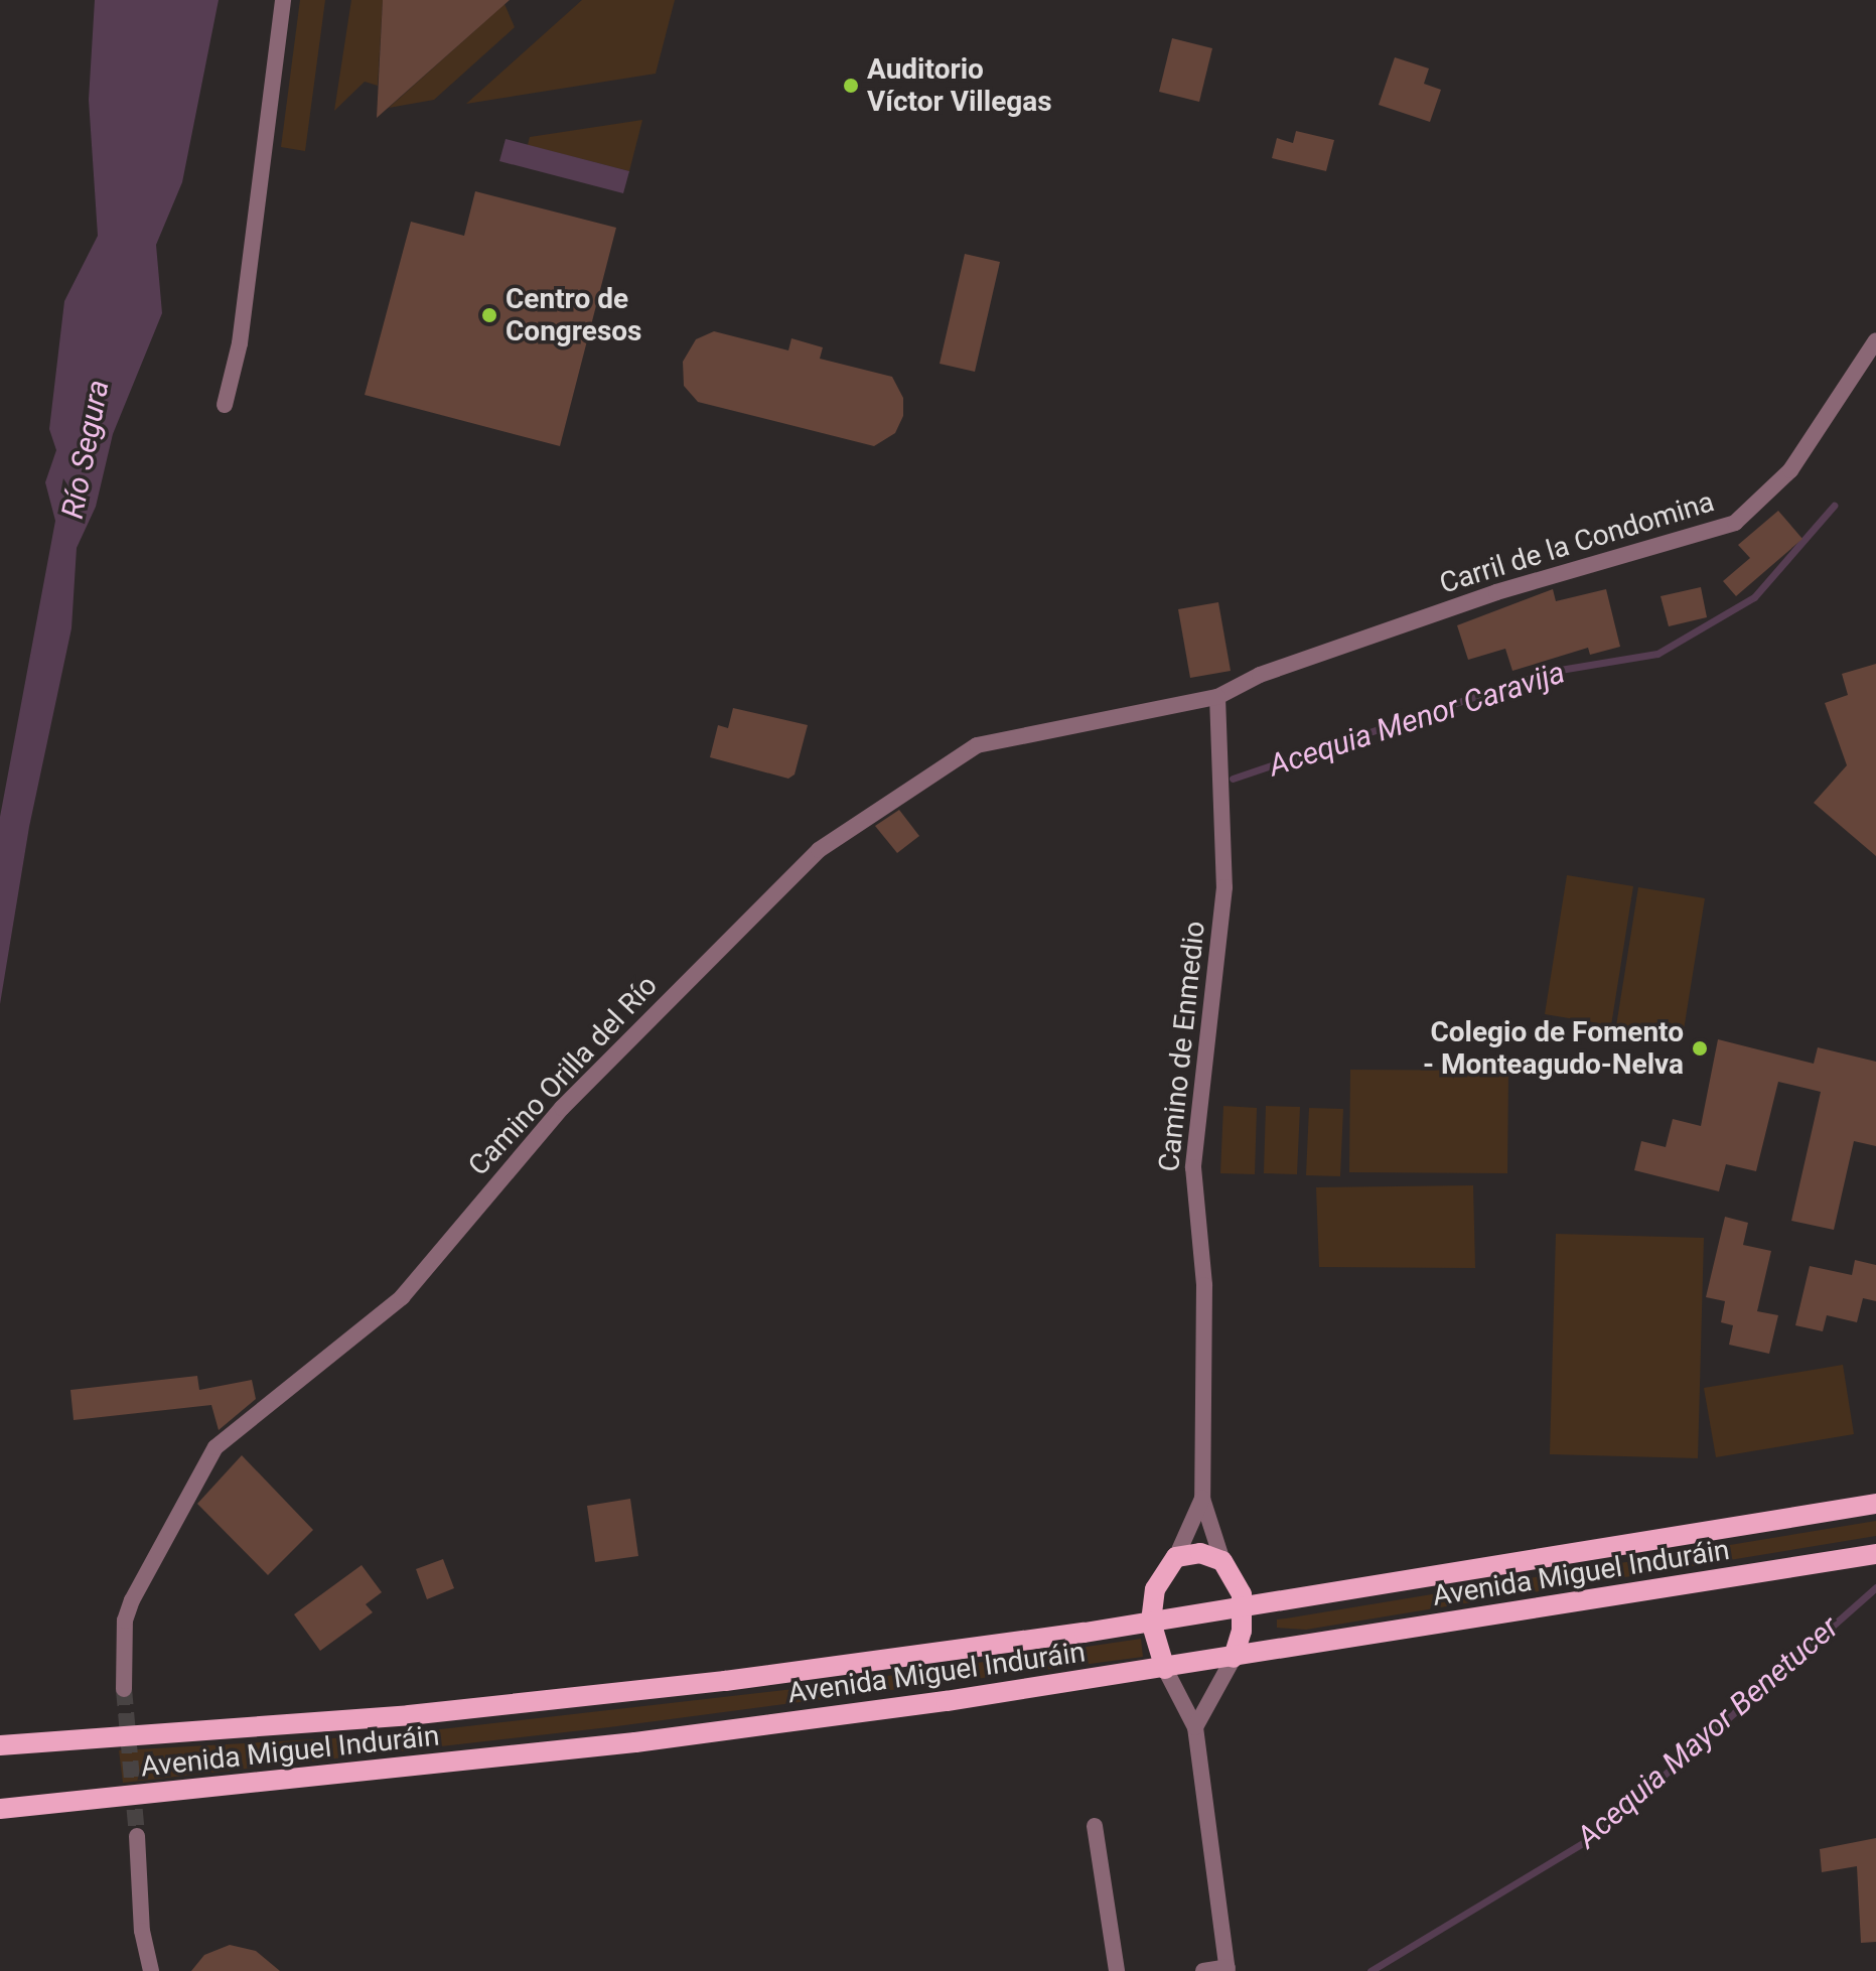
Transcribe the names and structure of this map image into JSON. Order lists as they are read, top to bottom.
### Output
{
  "streets": {
    "main road": ["Avenida Miguel Induráin"],
    "street": ["Carril de la Condomina", "Camino de Enmedio", "Camino Orilla del Río"]
  },
  "crossings": [
    ["Carril de la Condomina", "Camino de Enmedio"],
    ["Carril de la Condomina", "Camino Orilla del Río"],
    ["Camino de Enmedio", "Camino Orilla del Río"]
  ],
  "water": ["Río Segura", "Acequia Menor Caravija", "Acequia Mayor Benetucer"],
  "places": ["Auditorio Víctor Villegas", "Centro de Congresos", "Colegio de Fomento - Monteagudo-Nelva"]
}
